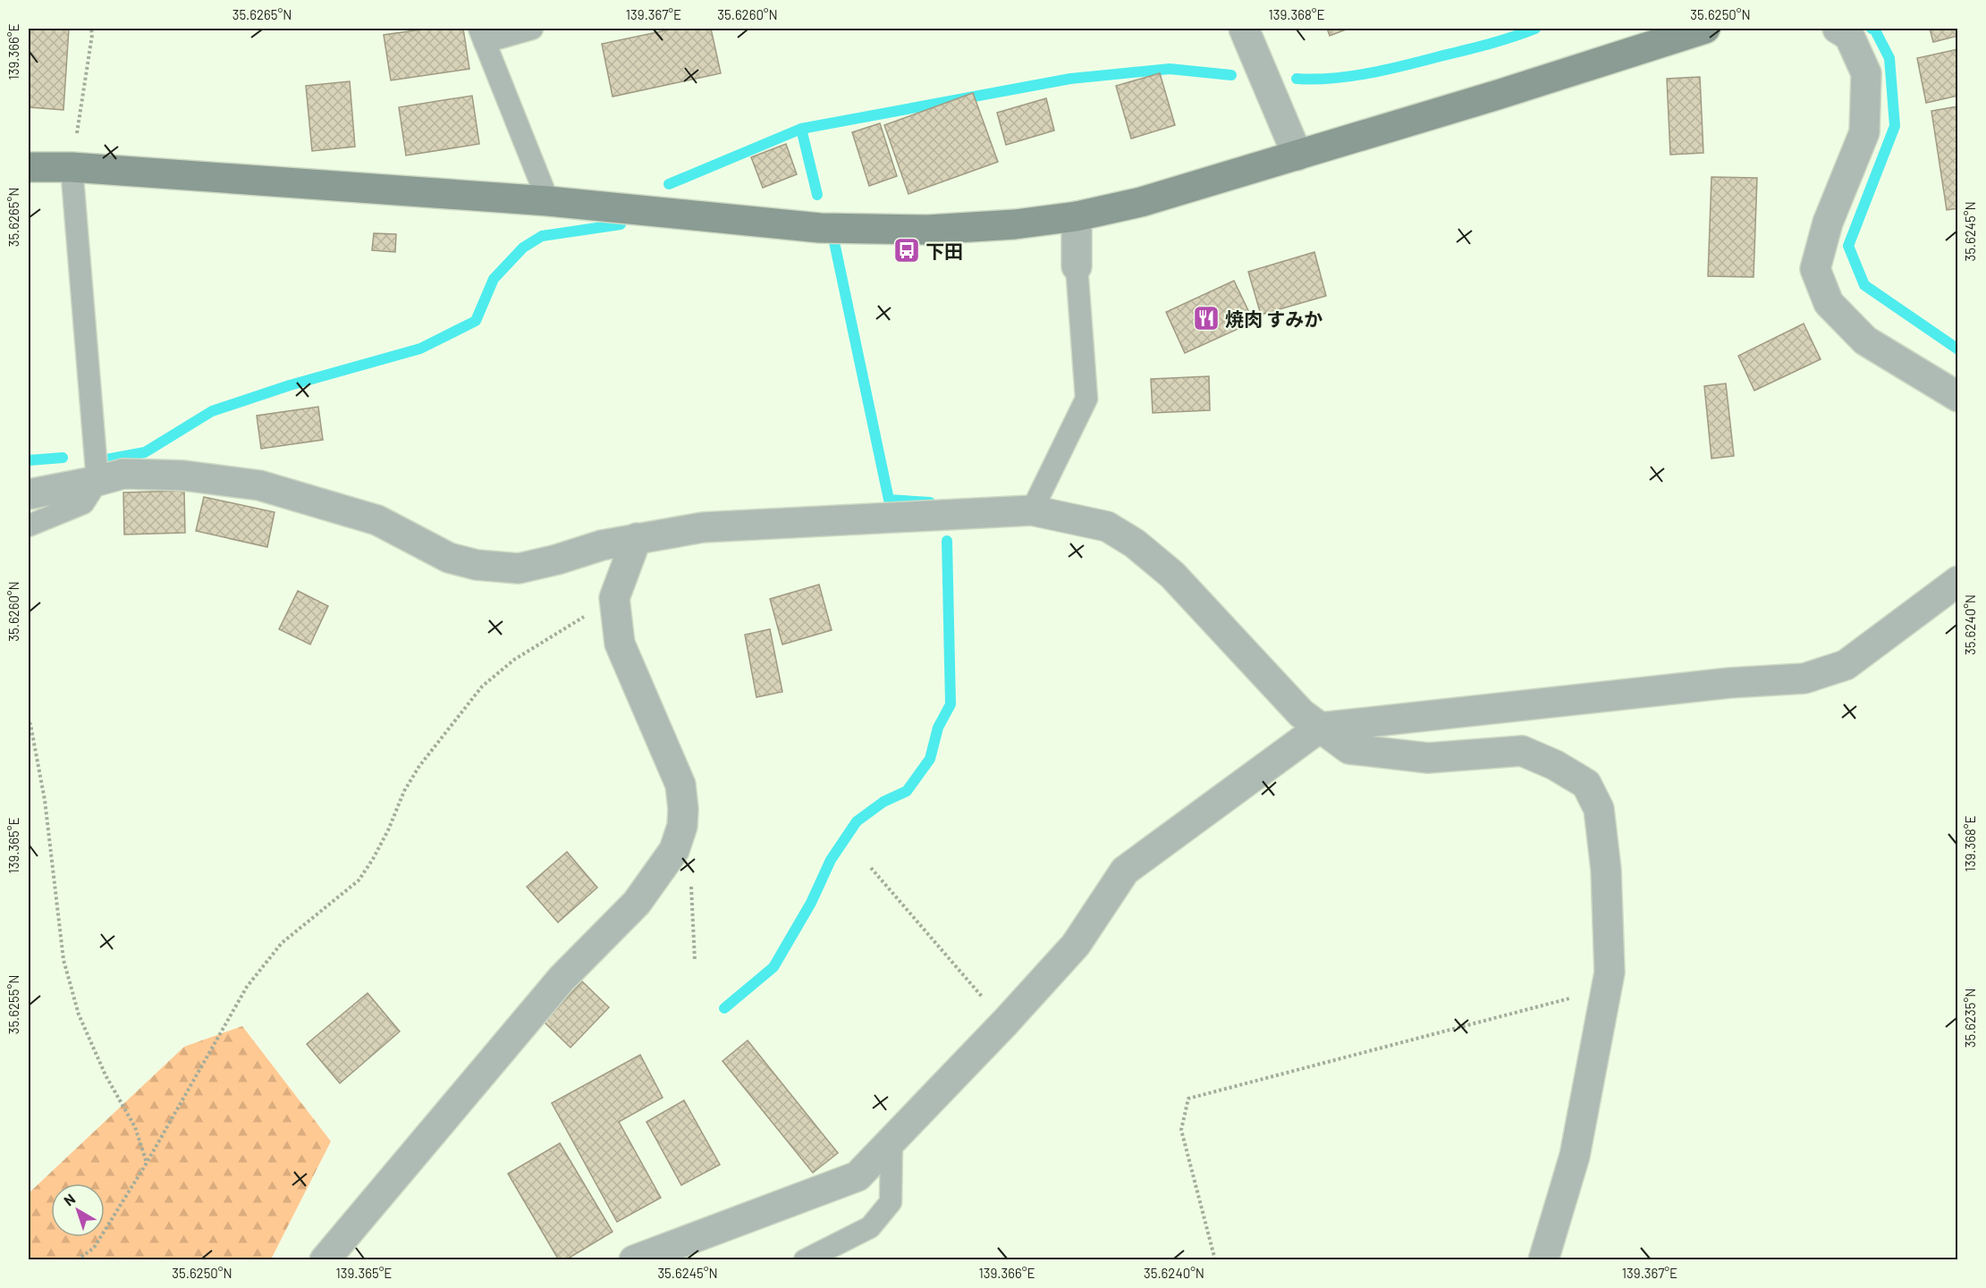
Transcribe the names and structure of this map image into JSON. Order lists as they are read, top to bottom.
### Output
{
  "places": {
    "bus stop": ["下田"],
    "restaurant": ["焼肉 すみか"]
  },
  "north": "top left",
  "coordinates": [
    "35.6265°N",
    "139.367°E",
    "35.6260°N",
    "139.368°E",
    "35.6250°N",
    "139.366°E",
    "35.6245°N",
    "35.6240°N",
    "139.365°E",
    "35.6255°N",
    "35.6235°N"
  ]
}
